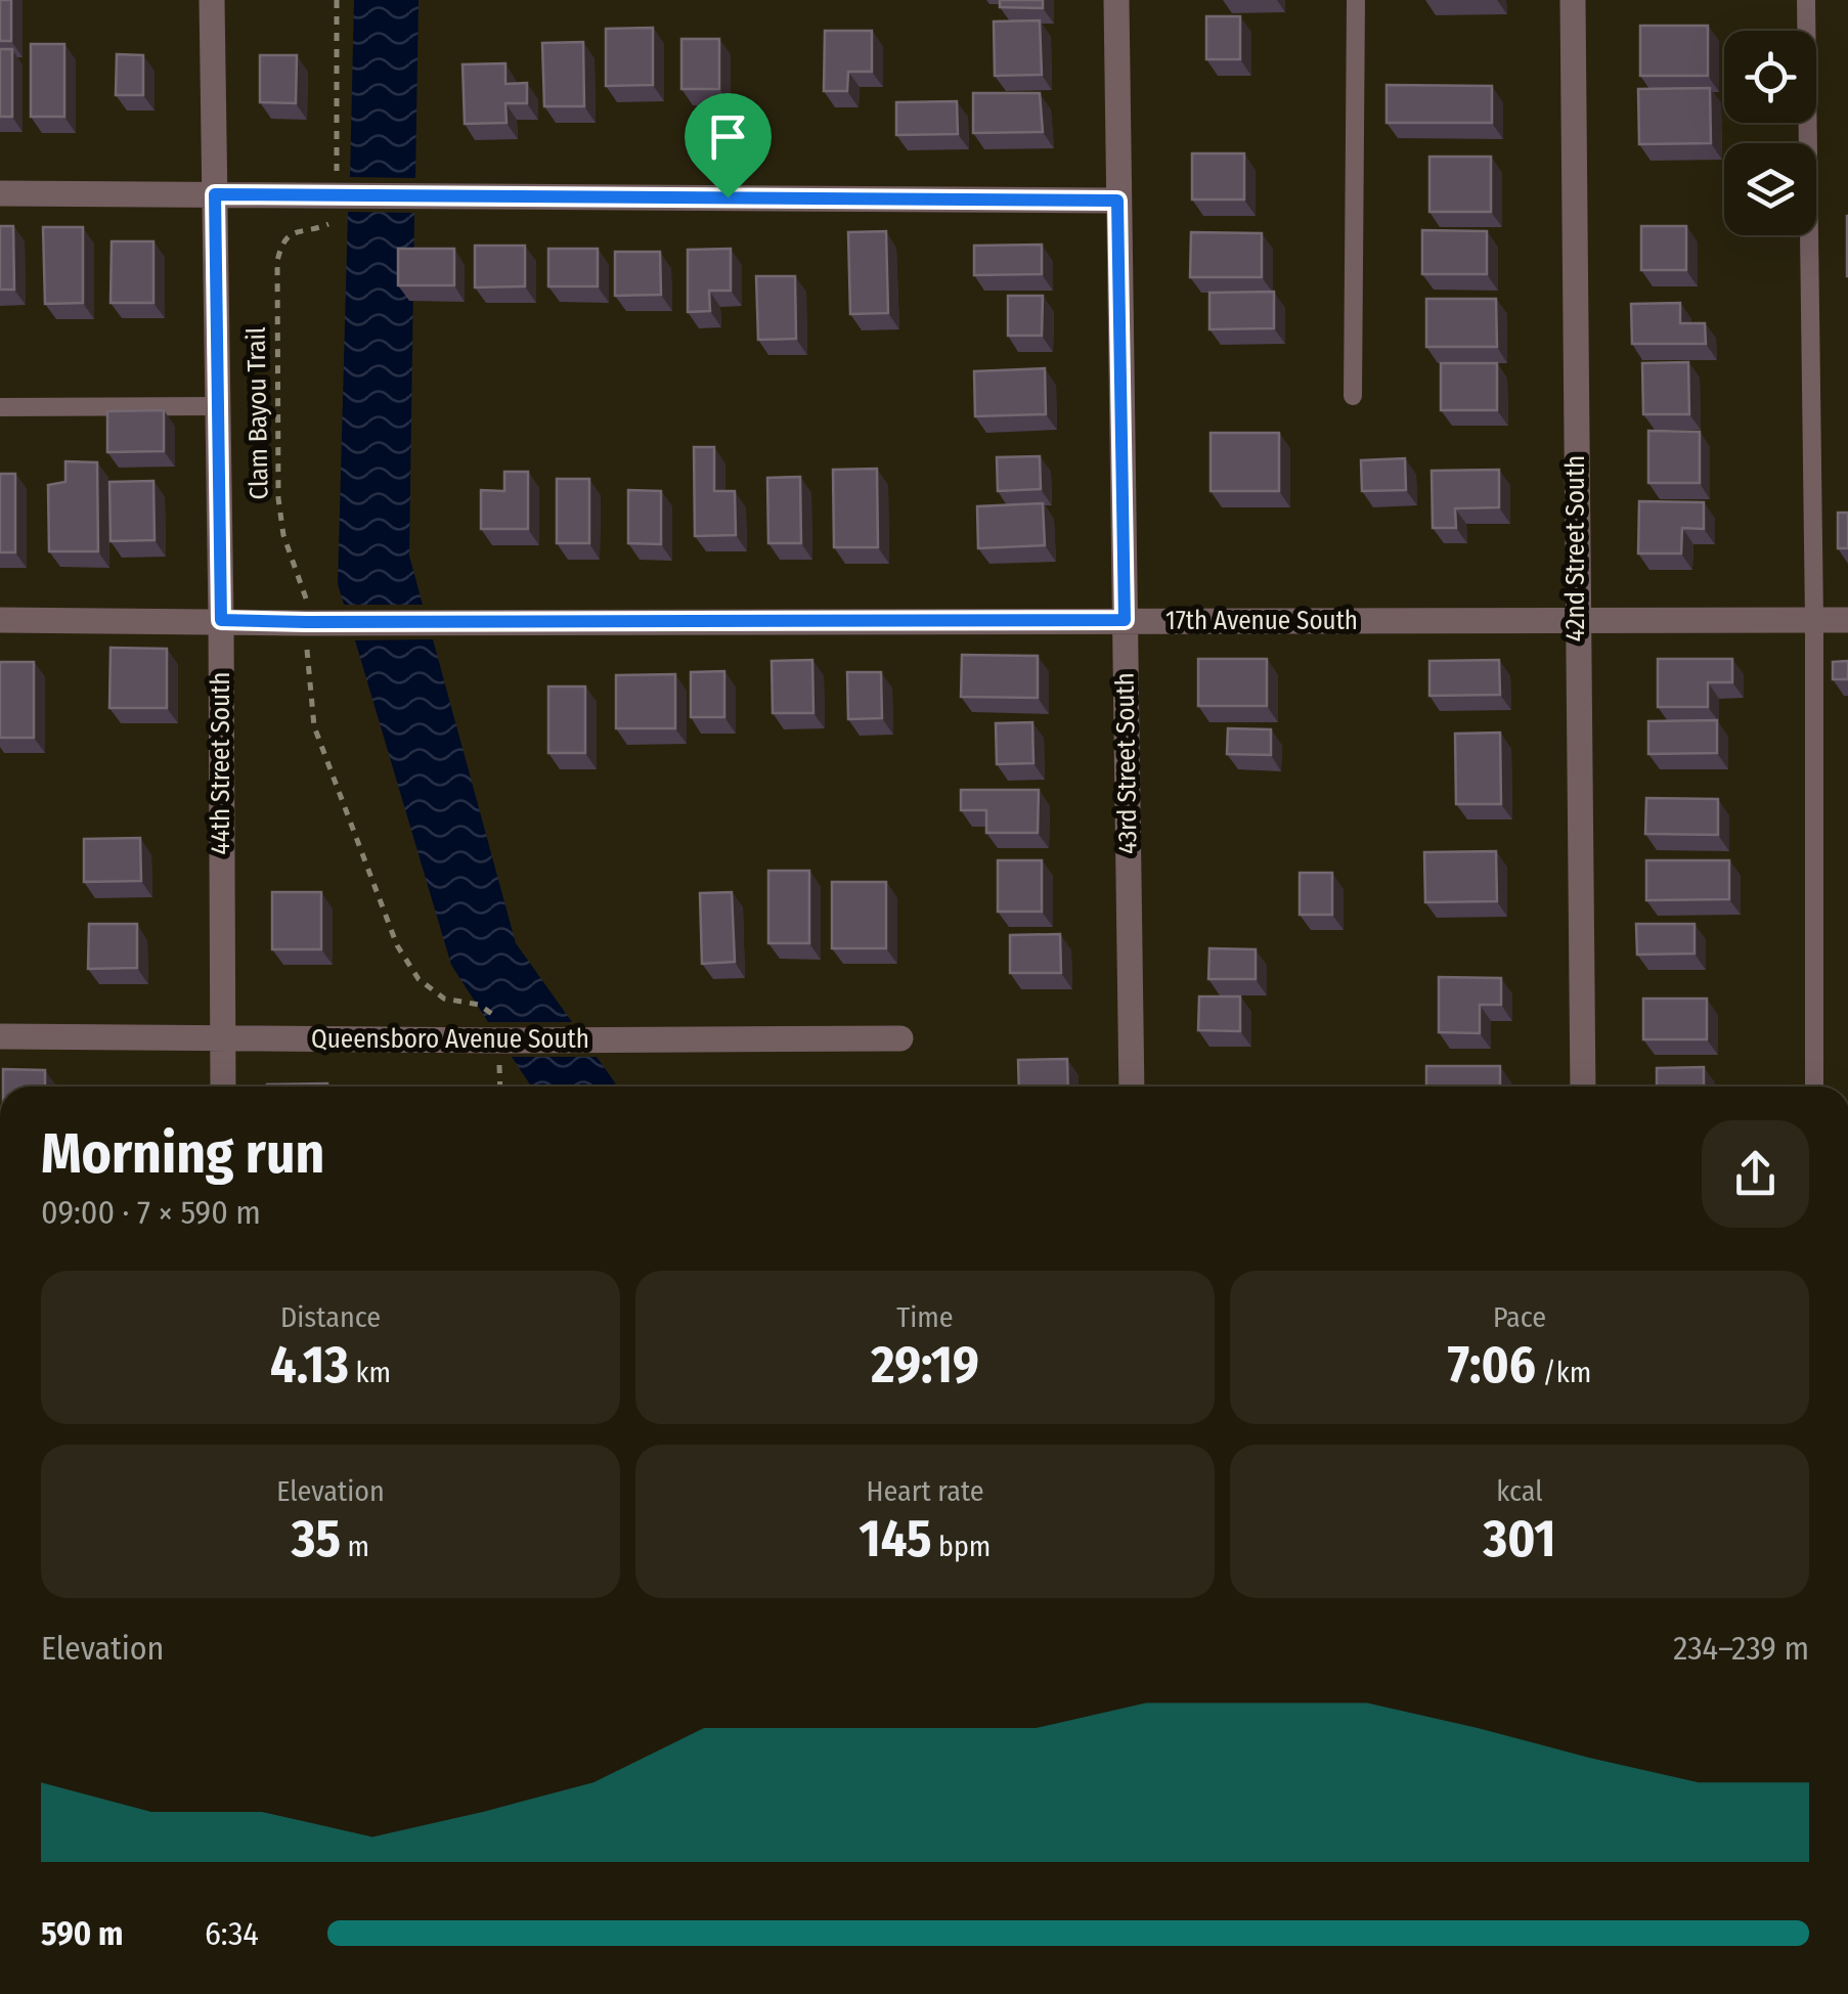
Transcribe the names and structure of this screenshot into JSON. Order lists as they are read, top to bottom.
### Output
{
  "streets": {
    "street": [
      "42nd Street South",
      "17th Avenue South",
      "44th Street South",
      "43rd Street South",
      "Queensboro Avenue South"
    ],
    "path": ["Clam Bayou Trail"]
  },
  "crossings": [
    ["Clam Bayou Trail", "17th Avenue South"],
    ["Clam Bayou Trail", "Queensboro Avenue South"],
    ["42nd Street South", "17th Avenue South"],
    ["17th Avenue South", "44th Street South"],
    ["17th Avenue South", "43rd Street South"],
    ["44th Street South", "Queensboro Avenue South"]
  ],
  "page": {
    "heading": ["Morning run", "09:00 · 7 × 590 m"],
    "stats": [
      ["Distance", "4.13 km"],
      ["Time", "29:19"],
      ["Pace", "7:06 /km"],
      ["Elevation", "35 m"],
      ["Heart rate", "145 bpm"],
      ["kcal", "301"]
    ],
    "chart": ["Elevation", "234–239 m"],
    "list": [
      {
        "name": "590 m",
        "note": "6:34"
      }
    ]
  }
}
